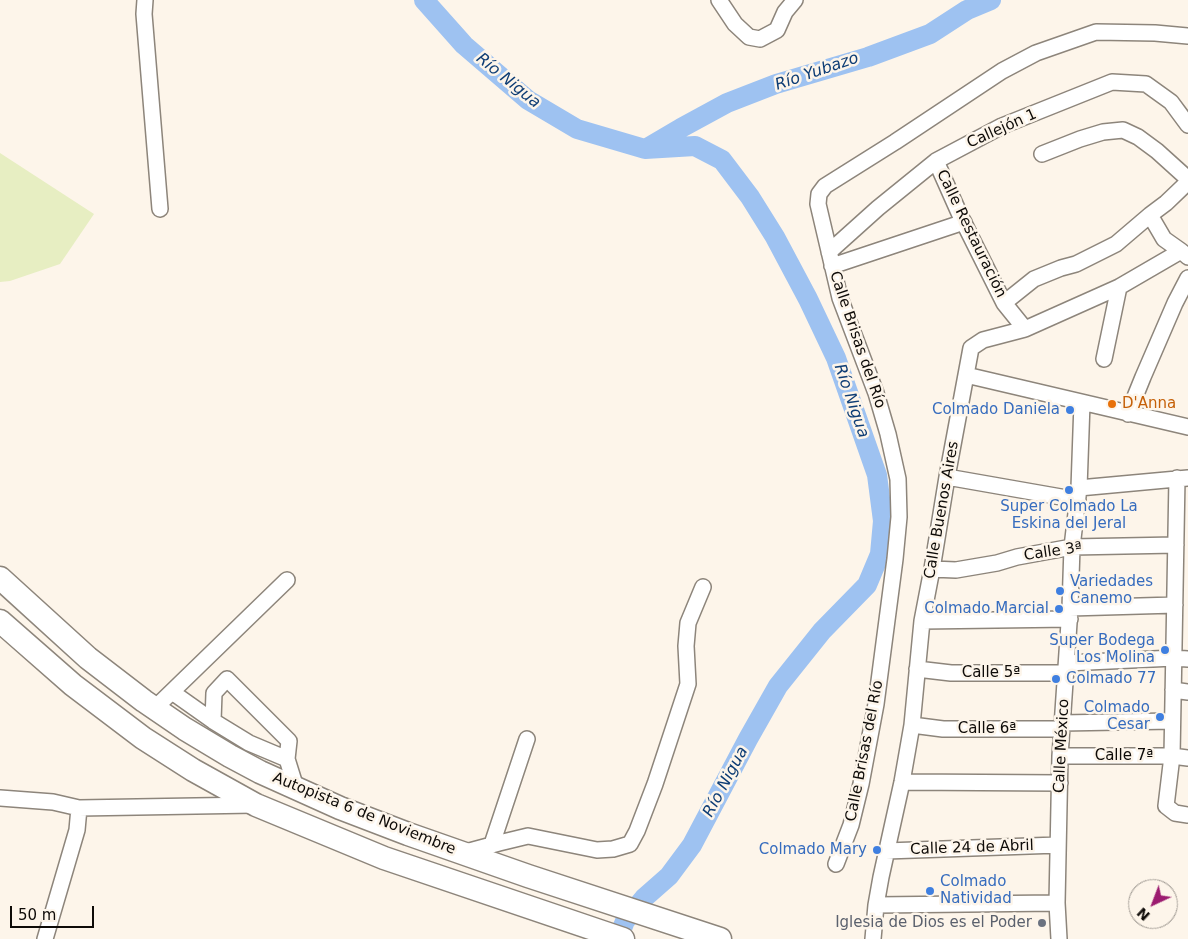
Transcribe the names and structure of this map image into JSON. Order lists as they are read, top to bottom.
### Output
{
  "streets": {
    "highway": ["Autopista 6 de Noviembre"],
    "street": [
      "Callejón 1",
      "Calle Restauración",
      "Calle Brisas del Río",
      "Calle Buenos Aires",
      "Calle 3ª",
      "Calle 5ª",
      "Calle 6ª",
      "Calle México",
      "Calle 7ª",
      "Calle 24 de Abril"
    ]
  },
  "crossings": [
    ["Callejón 1", "Calle Restauración"],
    ["Callejón 1", "Calle Brisas del Río"],
    ["Calle Restauración", "Calle Buenos Aires"],
    ["Calle Buenos Aires", "Calle 3ª"],
    ["Calle Buenos Aires", "Calle 5ª"],
    ["Calle Buenos Aires", "Calle 6ª"],
    ["Calle Buenos Aires", "Calle 24 de Abril"],
    ["Calle 3ª", "Calle México"],
    ["Calle 5ª", "Calle México"],
    ["Calle 6ª", "Calle México"],
    ["Calle México", "Calle 7ª"],
    ["Calle México", "Calle 24 de Abril"]
  ],
  "water": ["Río Yubazo", "Río Nigua"],
  "places": [
    "D'Anna",
    "Colmado Daniela",
    "Super Colmado La Eskina del Jeral",
    "Variedades Canemo",
    "Colmado Marcial",
    "Super Bodega Los Molina",
    "Colmado 77",
    "Colmado Cesar",
    "Colmado Mary",
    "Colmado Natividad",
    "Iglesia de Dios es el Poder"
  ],
  "scale_bar": "50 m",
  "north": "bottom left"
}
